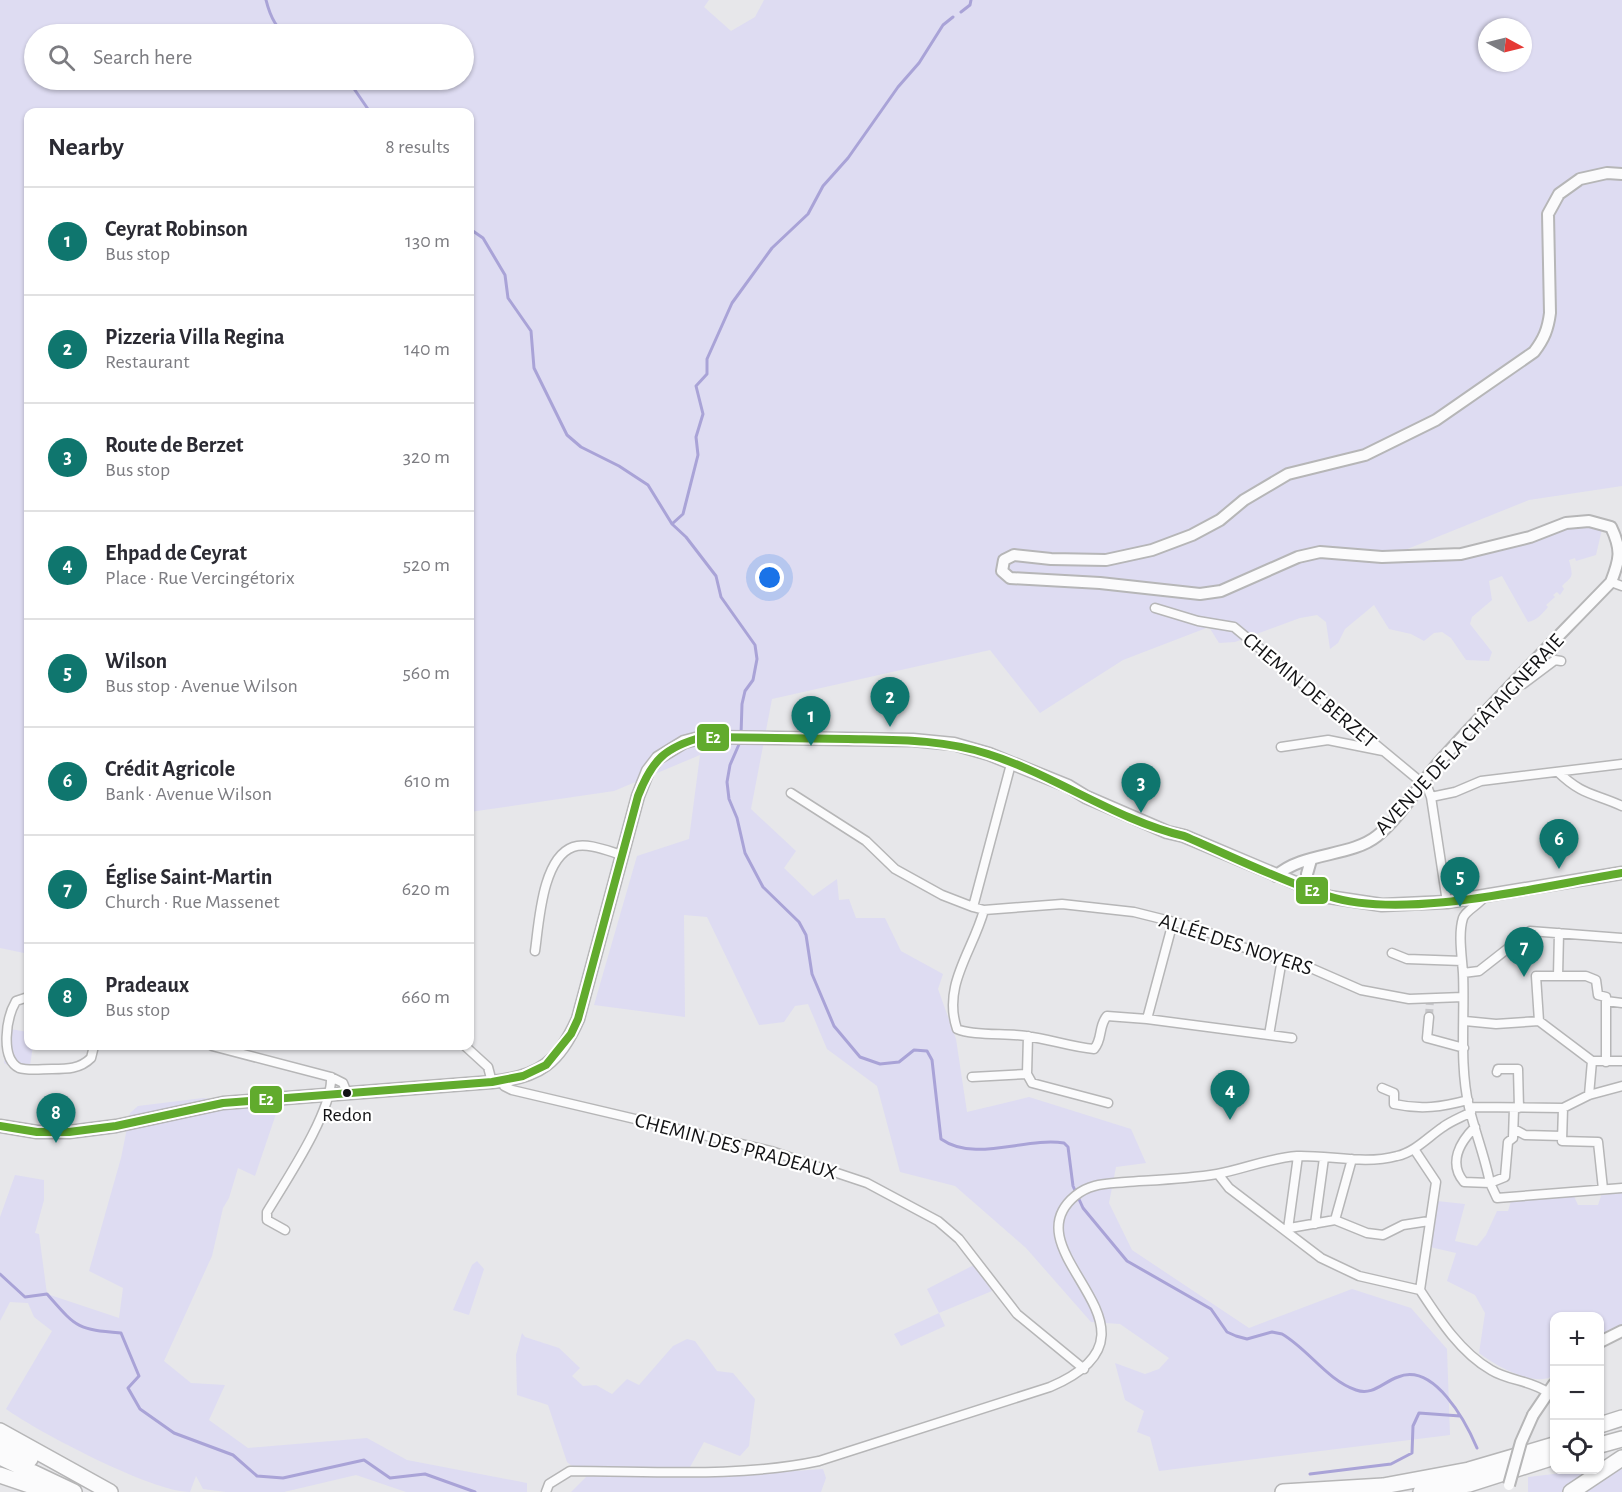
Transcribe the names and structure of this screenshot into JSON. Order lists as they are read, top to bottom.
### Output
{
  "streets": {
    "street": [
      "CHEMIN DE BERZET",
      "AVENUE DE LA CHÂTAIGNERAIE",
      "ALLÉE DES NOYERS",
      "CHEMIN DES PRADEAUX"
    ]
  },
  "crossings": [
    ["CHEMIN DE BERZET", "AVENUE DE LA CHÂTAIGNERAIE"]
  ],
  "places": ["Redon"],
  "lines": ["transit line E2"],
  "north": "right",
  "page": {
    "search": "Search here",
    "heading": ["Nearby", "8 results"],
    "list": [
      {
        "mark": "1",
        "name": "Ceyrat Robinson",
        "note": "Bus stop",
        "value": "130 m"
      },
      {
        "mark": "2",
        "name": "Pizzeria Villa Regina",
        "note": "Restaurant",
        "value": "140 m"
      },
      {
        "mark": "3",
        "name": "Route de Berzet",
        "note": "Bus stop",
        "value": "320 m"
      },
      {
        "mark": "4",
        "name": "Ehpad de Ceyrat",
        "note": "Place · Rue Vercingétorix",
        "value": "520 m"
      },
      {
        "mark": "5",
        "name": "Wilson",
        "note": "Bus stop · Avenue Wilson",
        "value": "560 m"
      },
      {
        "mark": "6",
        "name": "Crédit Agricole",
        "note": "Bank · Avenue Wilson",
        "value": "610 m"
      },
      {
        "mark": "7",
        "name": "Église Saint-Martin",
        "note": "Church · Rue Massenet",
        "value": "620 m"
      },
      {
        "mark": "8",
        "name": "Pradeaux",
        "note": "Bus stop",
        "value": "660 m"
      }
    ],
    "pins": [
      "2",
      "1",
      "3",
      "6",
      "5",
      "7",
      "4",
      "8"
    ],
    "map_buttons": ["+", "−"]
  }
}
